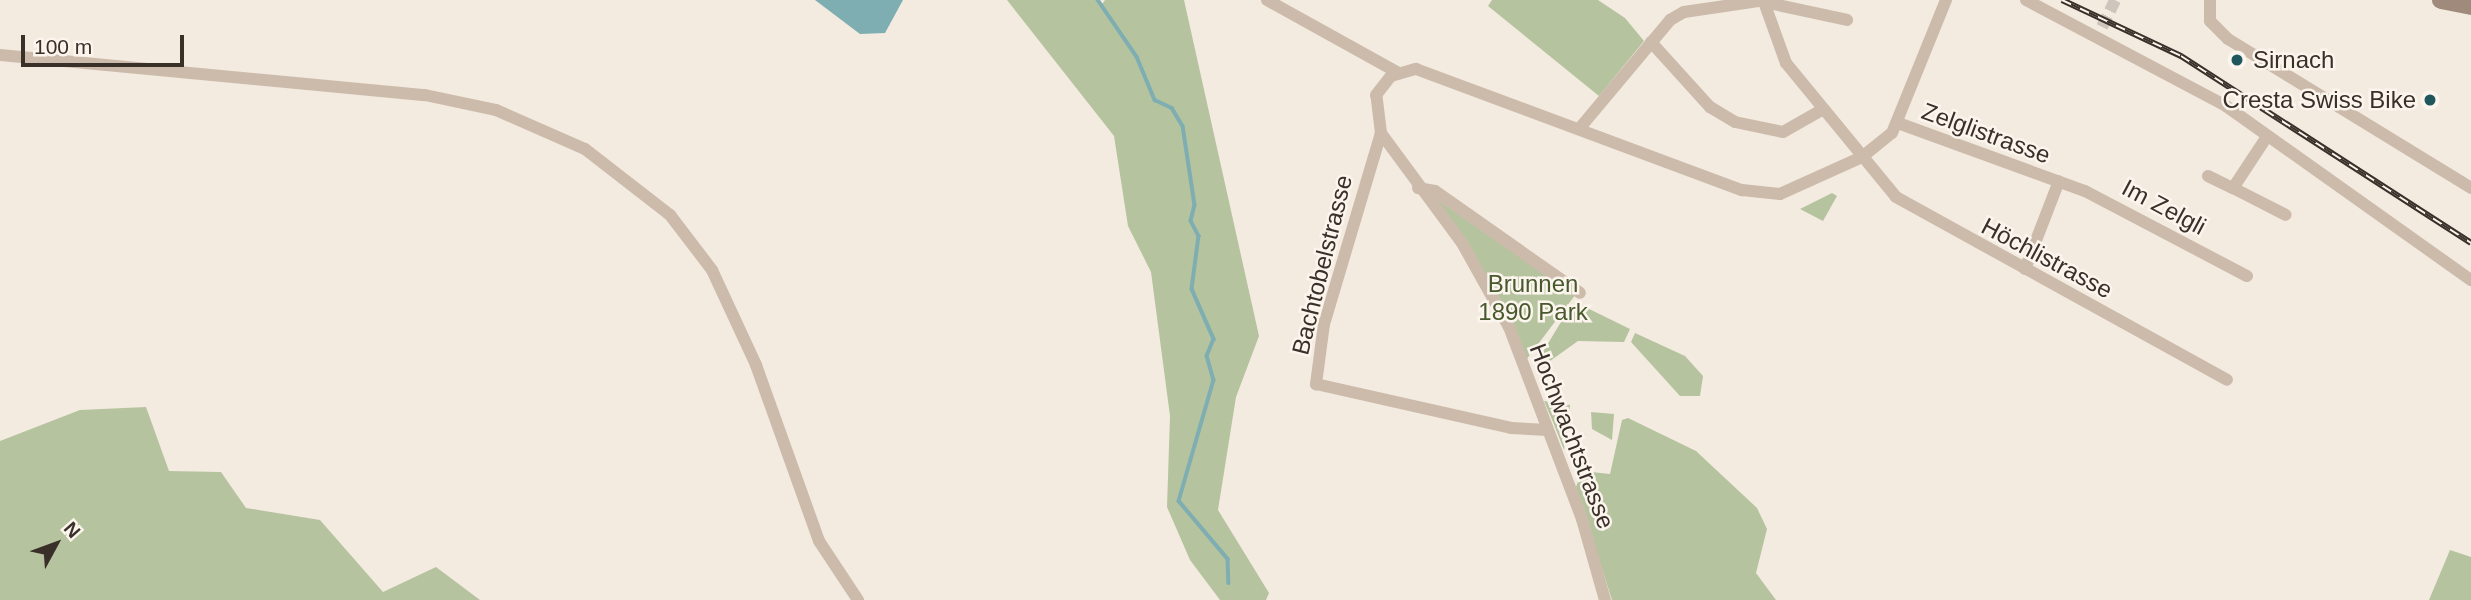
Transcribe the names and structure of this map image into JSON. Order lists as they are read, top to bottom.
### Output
{
  "streets": {
    "street": [
      "Zelglistrasse",
      "Im Zelgli",
      "Höchlistrasse",
      "Bachtobelstrasse",
      "Hochwachtstrasse"
    ]
  },
  "crossings": [
    ["Zelglistrasse", "Im Zelgli"],
    ["Bachtobelstrasse", "Hochwachtstrasse"]
  ],
  "parks": ["Brunnen 1890 Park"],
  "places": ["Sirnach", "Cresta Swiss Bike"],
  "scale_bar": "100 m",
  "north": "top right"
}
